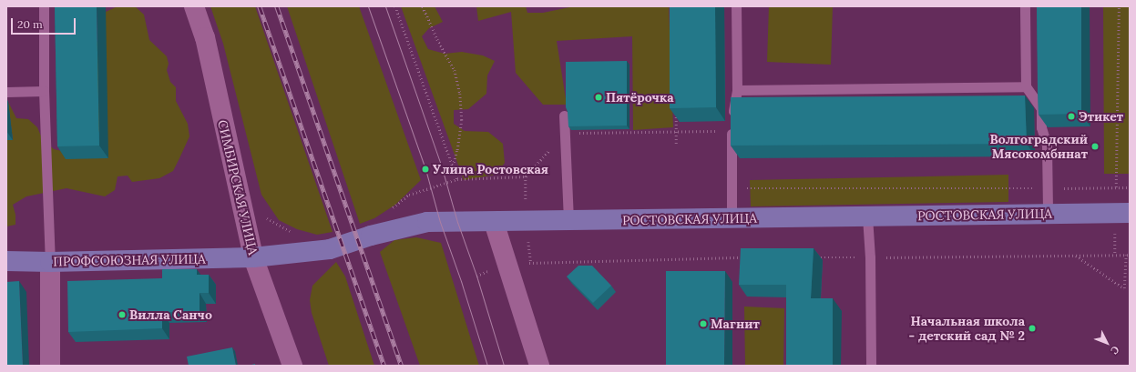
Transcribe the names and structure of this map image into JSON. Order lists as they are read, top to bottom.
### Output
{
  "streets": {
    "main road": ["СИМБИРСКАЯ УЛИЦА", "РОСТОВСКАЯ УЛИЦА", "ПРОФСОЮЗНАЯ УЛИЦА"]
  },
  "crossings": [
    ["СИМБИРСКАЯ УЛИЦА", "РОСТОВСКАЯ УЛИЦА"],
    ["СИМБИРСКАЯ УЛИЦА", "ПРОФСОЮЗНАЯ УЛИЦА"],
    ["РОСТОВСКАЯ УЛИЦА", "ПРОФСОЮЗНАЯ УЛИЦА"]
  ],
  "places": [
    "Пятёрочка",
    "Этикет",
    "Волгоградский Мясокомбинат",
    "Улица Ростовская",
    "Вилла Санчо",
    "Магнит",
    "Начальная школа - детский сад № 2"
  ],
  "scale_bar": "20 m",
  "north": "bottom right"
}
